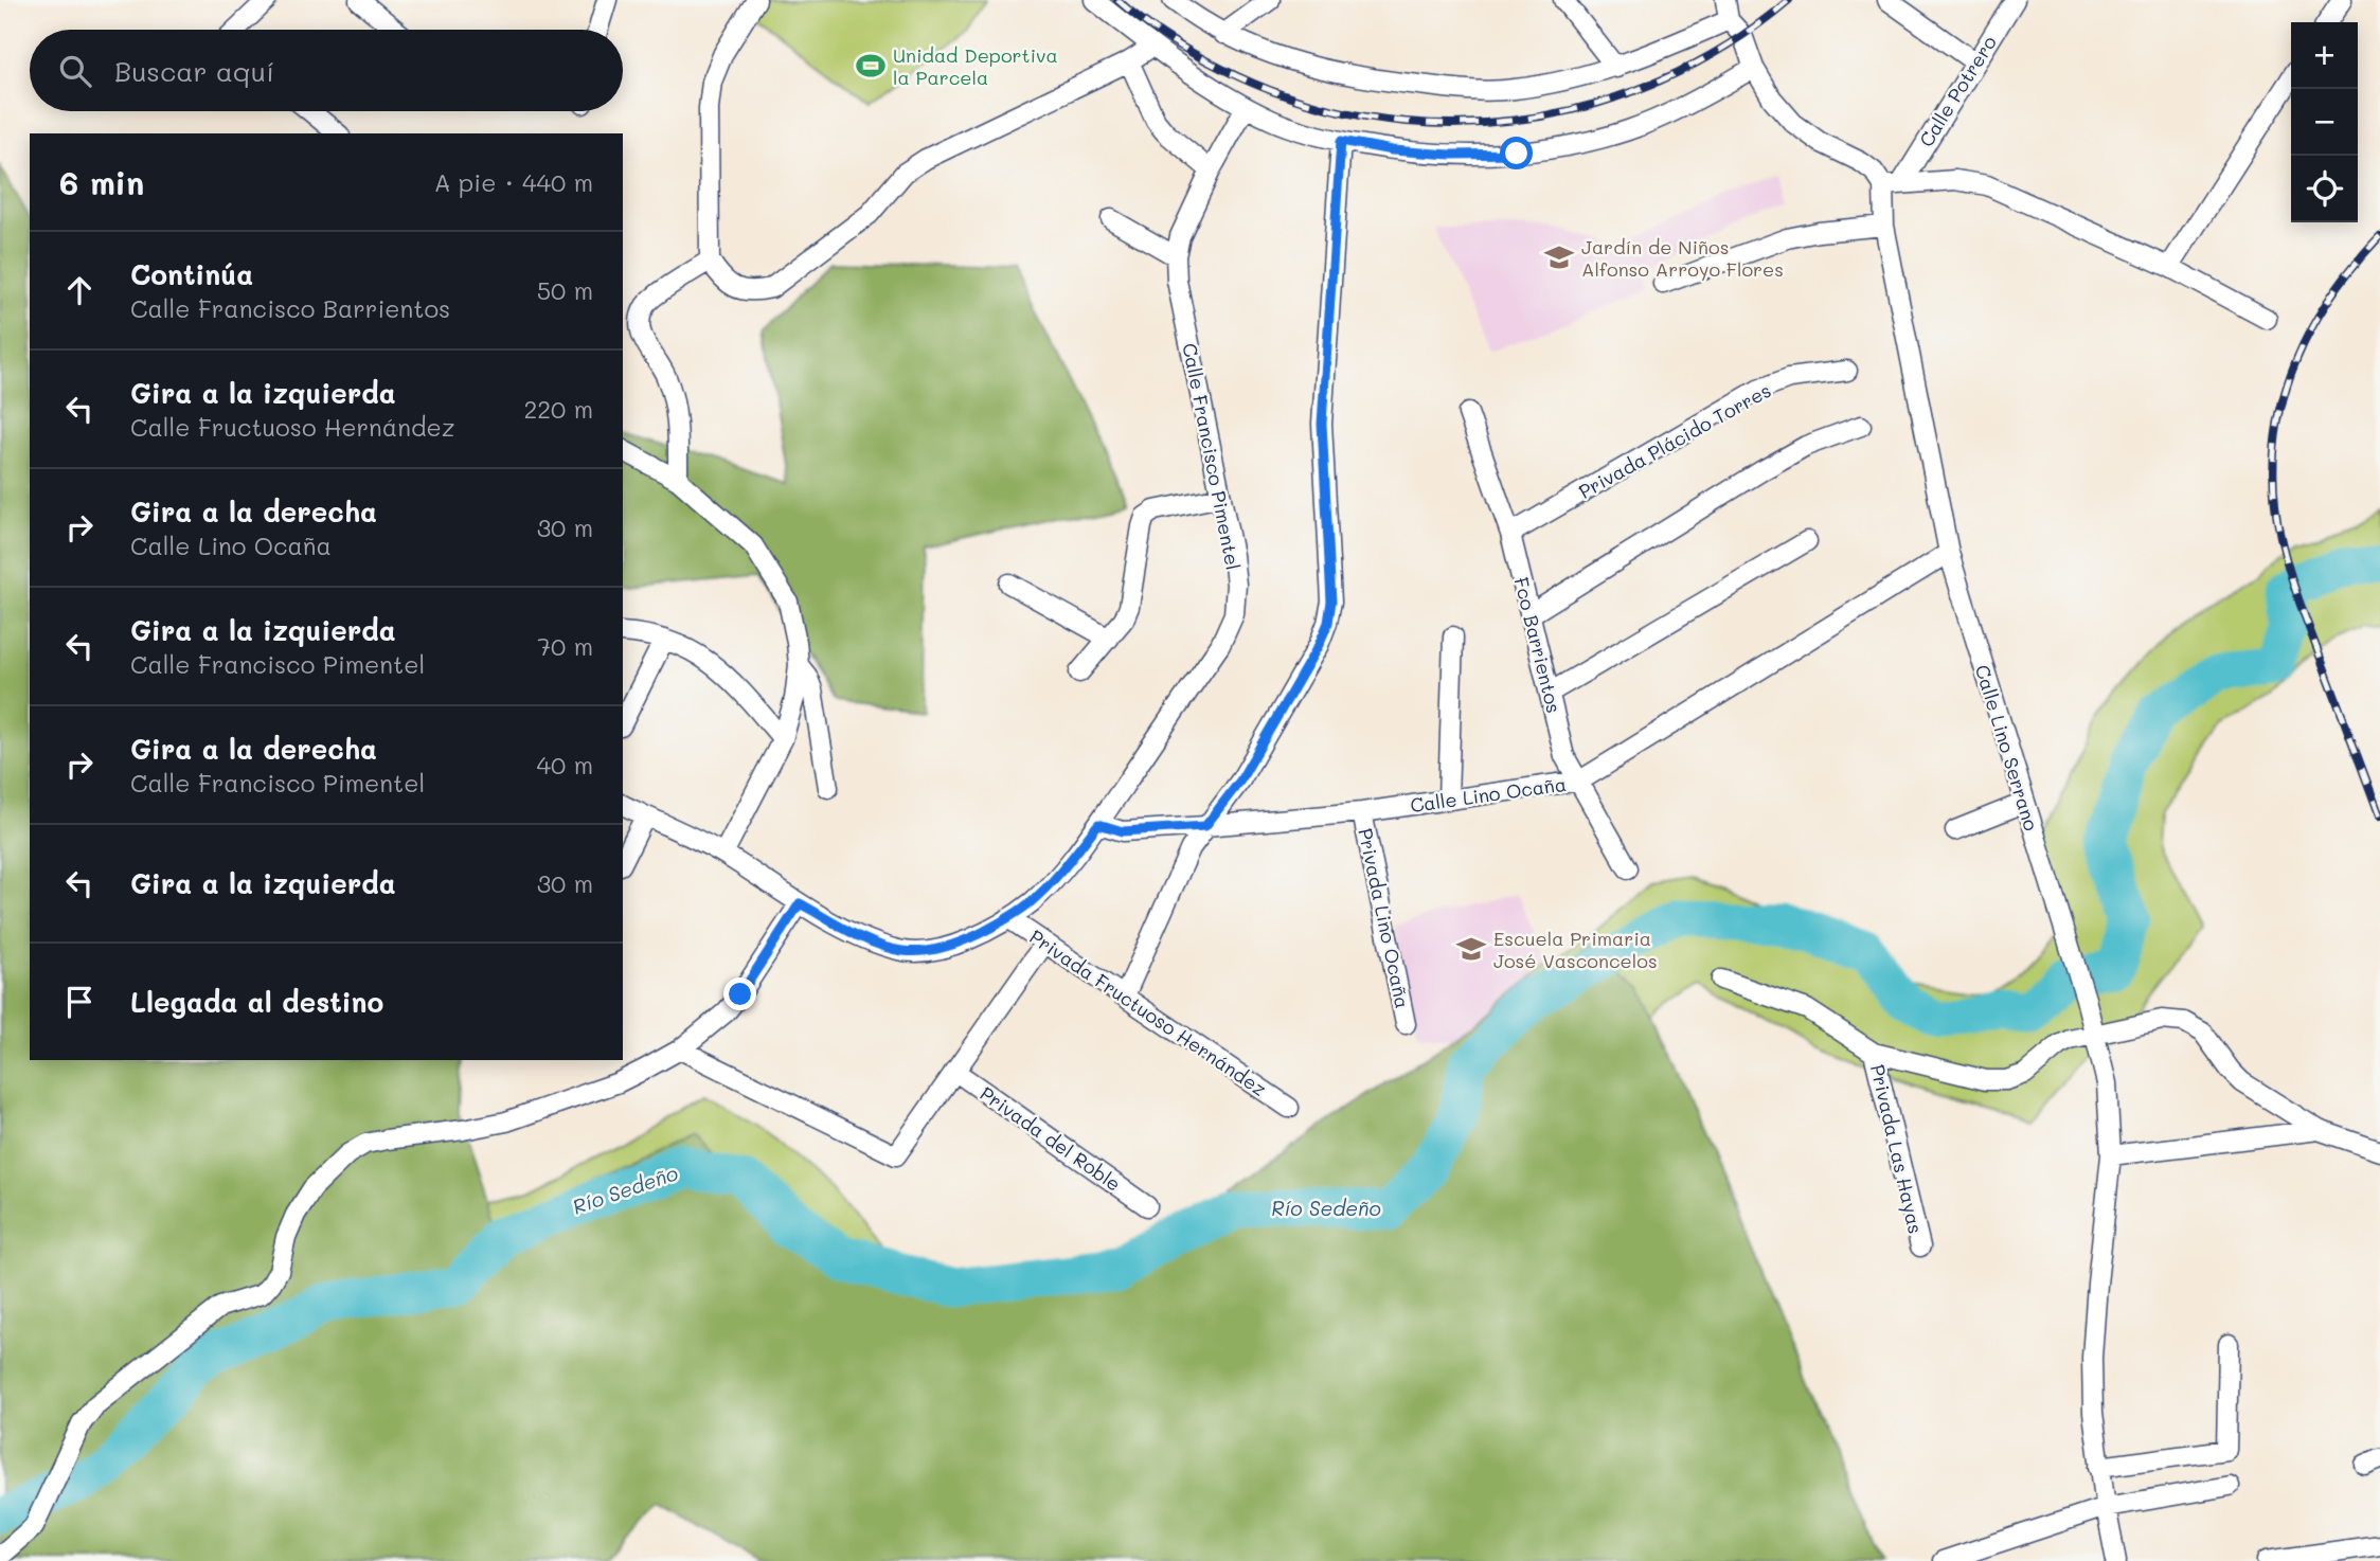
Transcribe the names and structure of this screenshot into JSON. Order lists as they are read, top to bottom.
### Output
{
  "streets": {
    "street": [
      "Calle Potrero",
      "Privada Plácido Torres",
      "Calle Francisco Pimentel",
      "Fco Barrientos",
      "Calle Lino Serrano",
      "Calle Lino Ocaña",
      "Privada Lino Ocaña",
      "Privada Fructuoso Hernández",
      "Privada del Roble",
      "Privada Las Hayas"
    ]
  },
  "crossings": [
    ["Calle Potrero", "Calle Lino Serrano"],
    ["Privada Plácido Torres", "Fco Barrientos"],
    ["Calle Francisco Pimentel", "Calle Lino Ocaña"],
    ["Calle Francisco Pimentel", "Privada Fructuoso Hernández"],
    ["Fco Barrientos", "Calle Lino Ocaña"],
    ["Calle Lino Serrano", "Calle Lino Ocaña"],
    ["Calle Lino Serrano", "Privada Las Hayas"],
    ["Calle Lino Ocaña", "Privada Lino Ocaña"]
  ],
  "water": ["Río Sedeño"],
  "places": {
    "sports": ["Unidad Deportiva la Parcela"],
    "school or university": ["Jardín de Niños Alfonso Arroyo Flores", "Escuela Primaria José Vasconcelos"]
  },
  "page": {
    "map_buttons": ["+", "−"],
    "search": "Buscar aquí",
    "heading": ["6 min", "A pie · 440 m"],
    "list": [
      ["Continúa", "Calle Francisco Barrientos", "50 m"],
      ["Gira a la izquierda", "Calle Fructuoso Hernández", "220 m"],
      ["Gira a la derecha", "Calle Lino Ocaña", "30 m"],
      ["Gira a la izquierda", "Calle Francisco Pimentel", "70 m"],
      ["Gira a la derecha", "Calle Francisco Pimentel", "40 m"],
      ["Gira a la izquierda", "30 m"],
      "Llegada al destino"
    ]
  }
}
